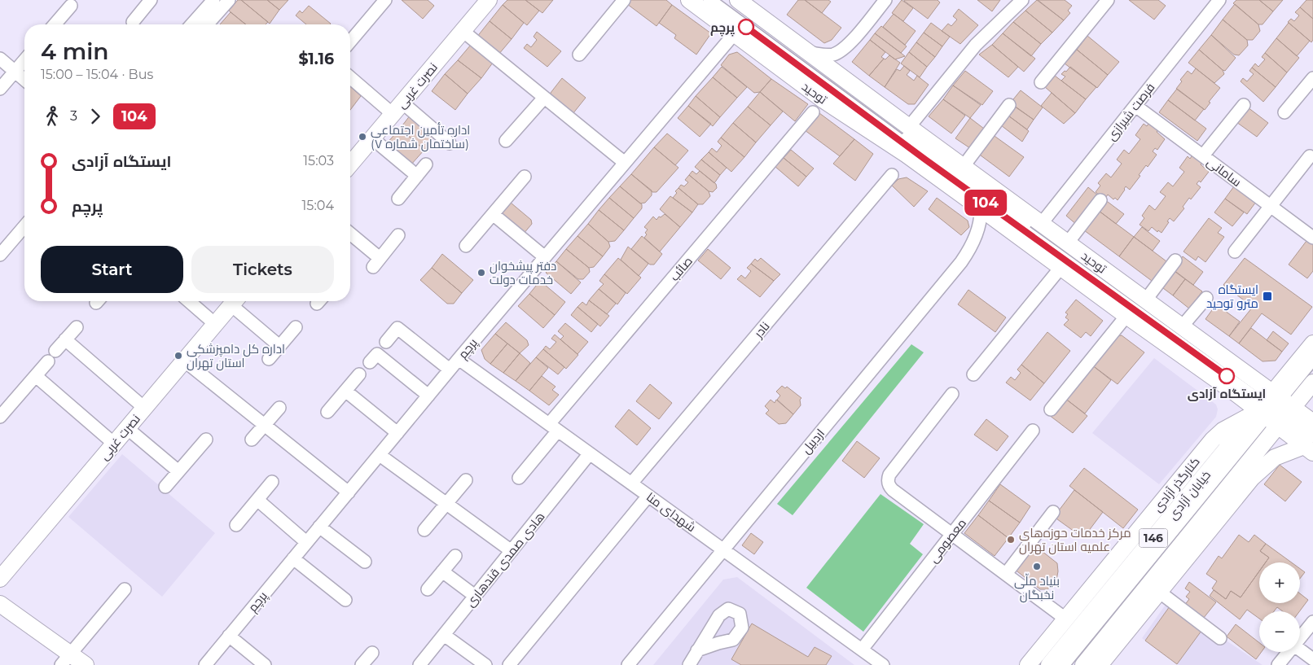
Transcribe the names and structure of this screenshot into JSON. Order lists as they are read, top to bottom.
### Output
{
  "streets": {
    "main road": [
      "نصرت غربی",
      "توحید",
      "کنارگذر آزادی",
      "خیابان آزادی",
      "146"
    ],
    "street": [
      "فرصت شیرازی",
      "سامانی",
      "صائب",
      "نادر",
      "پرچم",
      "اردبیل",
      "شهدای منا",
      "معصومی",
      "هادی صمدی قندهاری"
    ]
  },
  "crossings": [
    ["توحید", "فرصت شیرازی"],
    ["توحید", "پرچم"],
    ["توحید", "اردبیل"],
    ["توحید", "کنارگذر آزادی"],
    ["توحید", "خیابان آزادی"],
    ["فرصت شیرازی", "سامانی"],
    ["صائب", "شهدای منا"],
    ["نادر", "شهدای منا"],
    ["پرچم", "شهدای منا"],
    ["اردبیل", "شهدای منا"],
    ["کنارگذر آزادی", "خیابان آزادی"],
    ["شهدای منا", "معصومی"],
    ["شهدای منا", "هادی صمدی قندهاری"]
  ],
  "places": {
    "other": [
      "پرچم",
      "اداره تأمین اجتماعی (ساختمان شماره ۷)",
      "دفتر پیشخوان خدمات دولت",
      "اداره کل دامپزشکی استان تهران",
      "ایستگاه آزادی",
      "مرکز خدمات حوزه‌های علمیه استان تهران",
      "بنیاد ملّی نخبگان"
    ],
    "transit": ["ایستگاه مترو توحید"]
  },
  "lines": ["bus line 104"],
  "page": {
    "on_map": "104",
    "heading": ["4 min", "15:00 – 15:04 · Bus", "$1.16"],
    "legs": ["3", "104"],
    "list": [
      {
        "name": "ایستگاه آزادی",
        "value": "15:03"
      },
      {
        "name": "پرچم",
        "value": "15:04"
      }
    ],
    "buttons": ["Start", "Tickets"],
    "map_buttons": ["+", "−"]
  }
}
